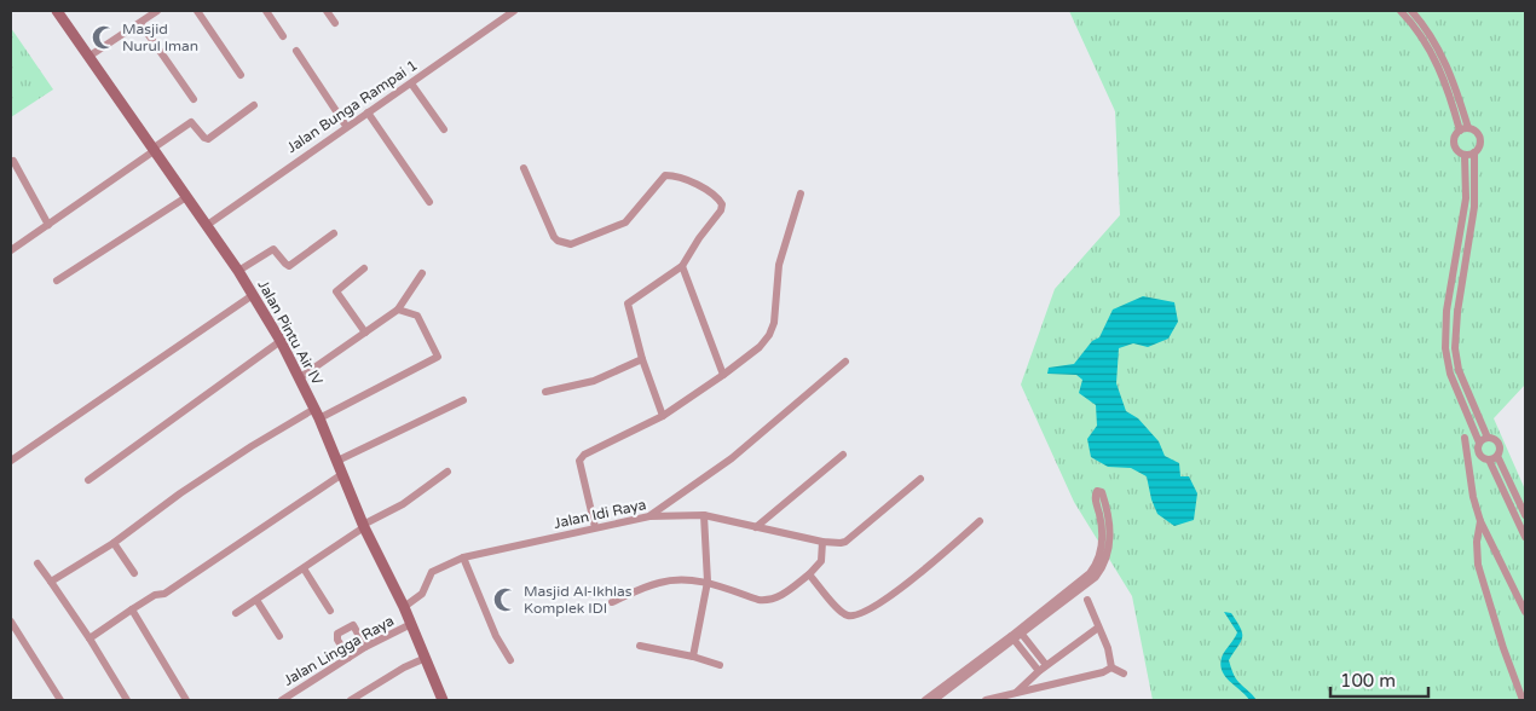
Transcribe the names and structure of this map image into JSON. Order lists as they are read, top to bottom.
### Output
{
  "streets": {
    "main road": ["Jalan Pintu Air IV"],
    "street": ["Jalan Bunga Rampai 1", "Jalan Idi Raya", "Jalan Lingga Raya"]
  },
  "crossings": [
    ["Jalan Bunga Rampai 1", "Jalan Pintu Air IV"],
    ["Jalan Pintu Air IV", "Jalan Idi Raya"],
    ["Jalan Pintu Air IV", "Jalan Lingga Raya"]
  ],
  "places": {
    "mosque": ["Masjid Nurul Iman", "Masjid Al-Ikhlas Komplek IDI"]
  },
  "scale_bar": "100 m"
}
